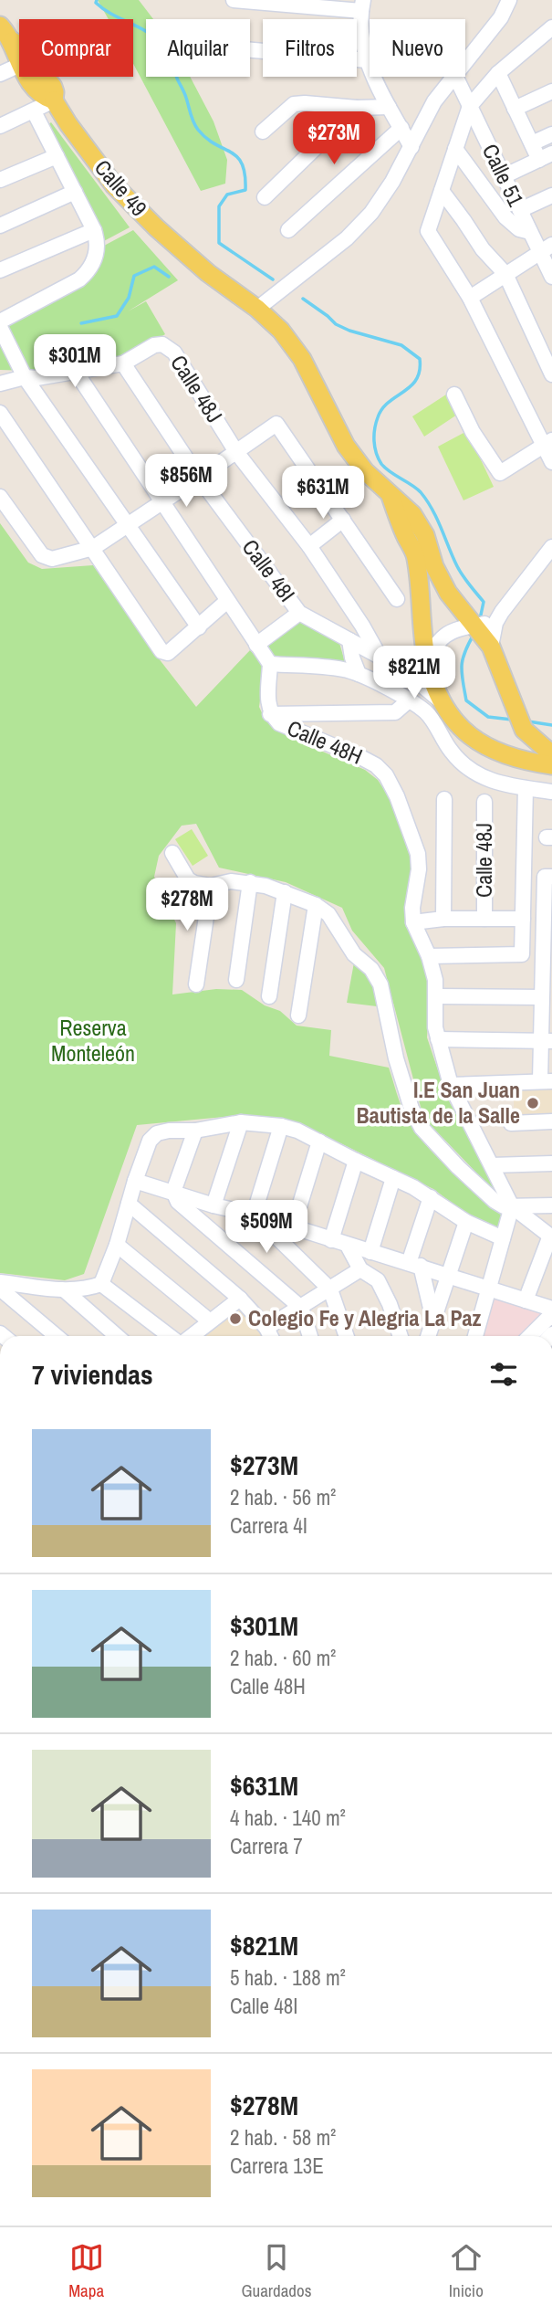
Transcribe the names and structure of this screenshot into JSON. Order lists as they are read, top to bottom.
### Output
{
  "streets": {
    "main road": ["Calle 49"],
    "street": [
      "Calle 51",
      "Calle 48J",
      "Calle 48I",
      "Calle 48H"
    ]
  },
  "crossings": [
    ["Calle 48J", "Calle 48I"]
  ],
  "parks": ["Reserva Monteleón"],
  "places": ["I.E San Juan Bautista de la Salle", "Colegio Fe y Alegria La Paz"],
  "page": {
    "chip": [
      "Comprar",
      "Alquilar",
      "Filtros",
      "Nuevo"
    ],
    "price": [
      "$273M",
      "$301M",
      "$856M",
      "$631M",
      "$821M",
      "$278M",
      "$509M"
    ],
    "heading": "7 viviendas",
    "list": [
      {
        "name": "$273M",
        "note": "2 hab. · 56 m² · Carrera 4I"
      },
      {
        "name": "$301M",
        "note": "2 hab. · 60 m² · Calle 48H"
      },
      {
        "name": "$631M",
        "note": "4 hab. · 140 m² · Carrera 7"
      },
      {
        "name": "$821M",
        "note": "5 hab. · 188 m² · Calle 48I"
      },
      {
        "name": "$278M",
        "note": "2 hab. · 58 m² · Carrera 13E"
      }
    ],
    "tabs": ["Mapa", "Guardados", "Inicio"]
  }
}
